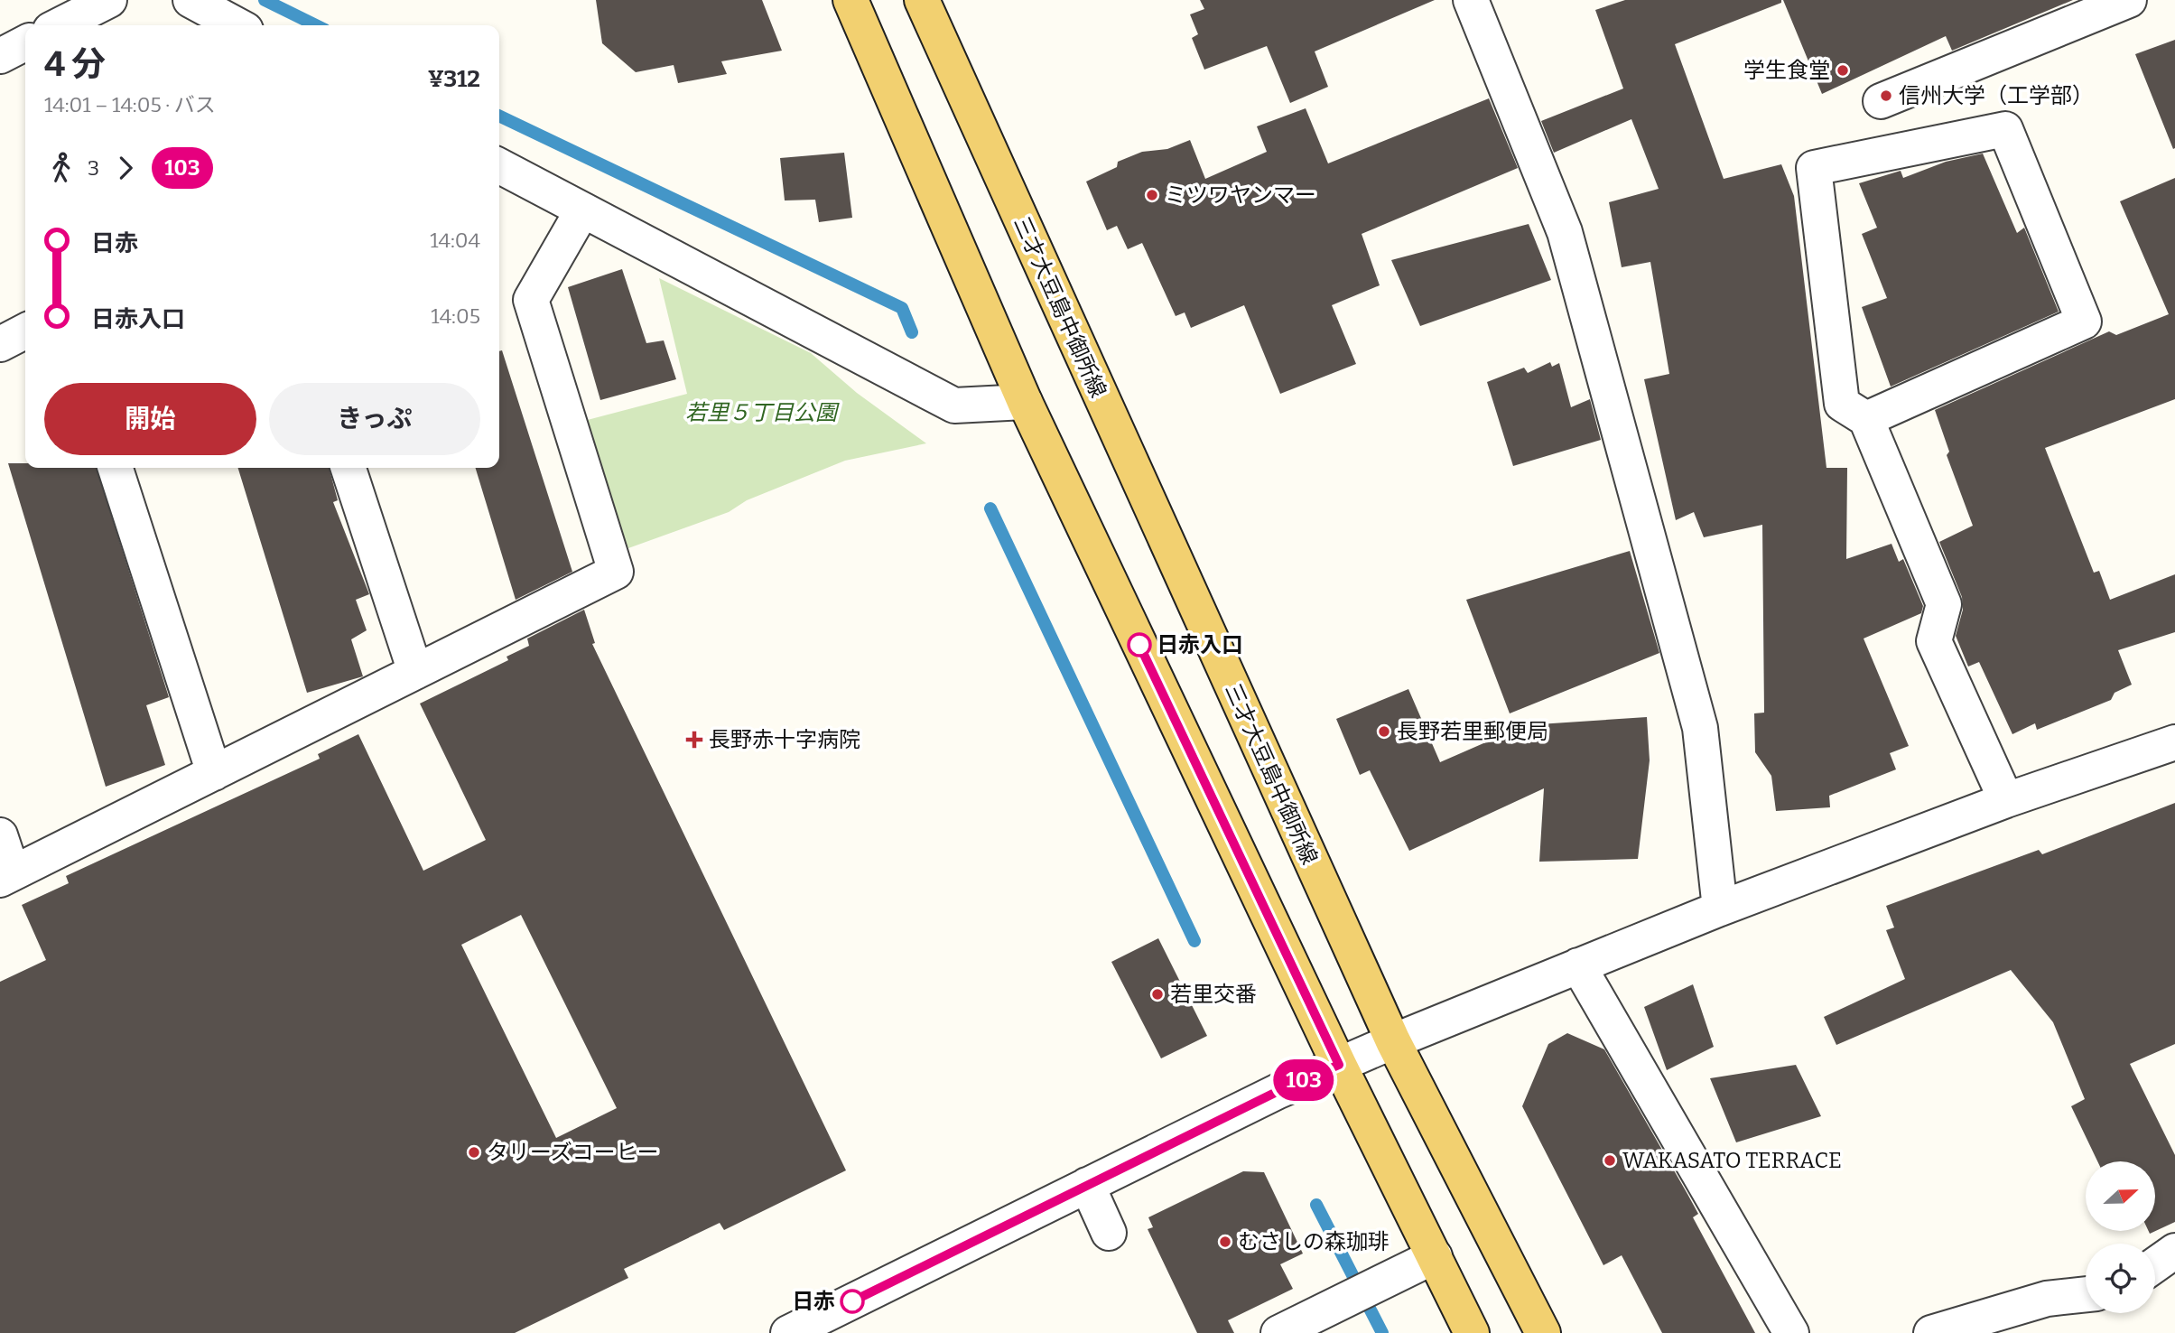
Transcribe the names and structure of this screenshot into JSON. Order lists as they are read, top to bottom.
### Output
{
  "streets": {
    "main road": ["三才大豆島中御所線"]
  },
  "parks": ["若里５丁目公園"],
  "places": {
    "other": [
      "学生食堂",
      "信州大学（工学部）",
      "ミツワヤンマー",
      "日赤入口",
      "長野若里郵便局",
      "若里交番",
      "タリーズコーヒー",
      "WAKASATO TERRACE",
      "むさしの森珈琲",
      "日赤"
    ],
    "health": ["長野赤十字病院"]
  },
  "lines": ["bus line 103"],
  "north": "right",
  "page": {
    "on_map": "103",
    "heading": ["4 分", "14:01 – 14:05 · バス", "¥312"],
    "legs": ["3", "103"],
    "list": [
      {
        "name": "日赤",
        "value": "14:04"
      },
      {
        "name": "日赤入口",
        "value": "14:05"
      }
    ],
    "buttons": ["開始", "きっぷ"]
  }
}
